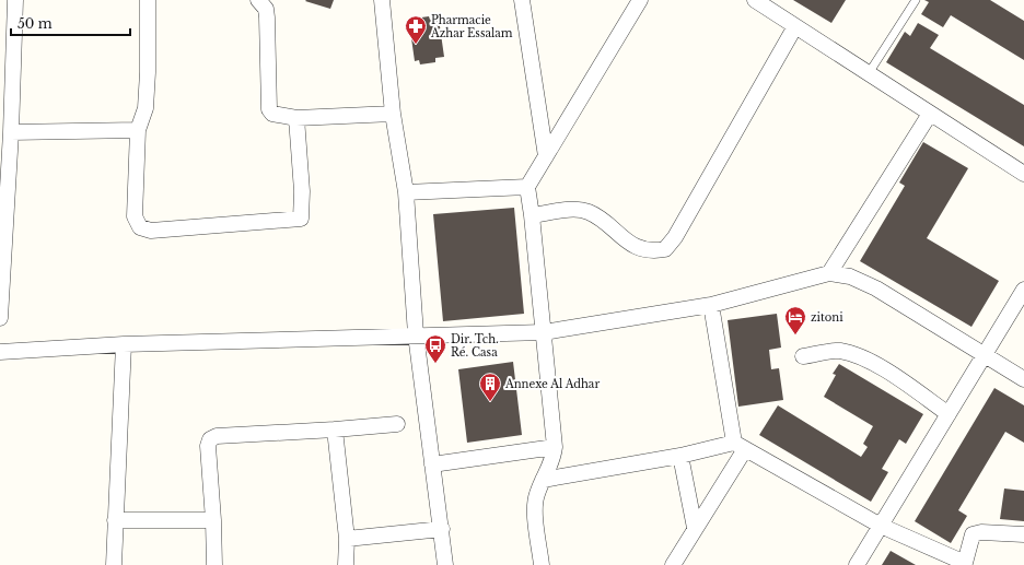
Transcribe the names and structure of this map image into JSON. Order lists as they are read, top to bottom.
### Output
{
  "places": {
    "pharmacy": ["Pharmacie Azhar Essalam"],
    "hotel": ["zitoni"],
    "bus stop": ["Dir. Tch. Ré. Casa"],
    "building": ["Annexe Al Adhar"]
  },
  "scale_bar": "50 m"
}
